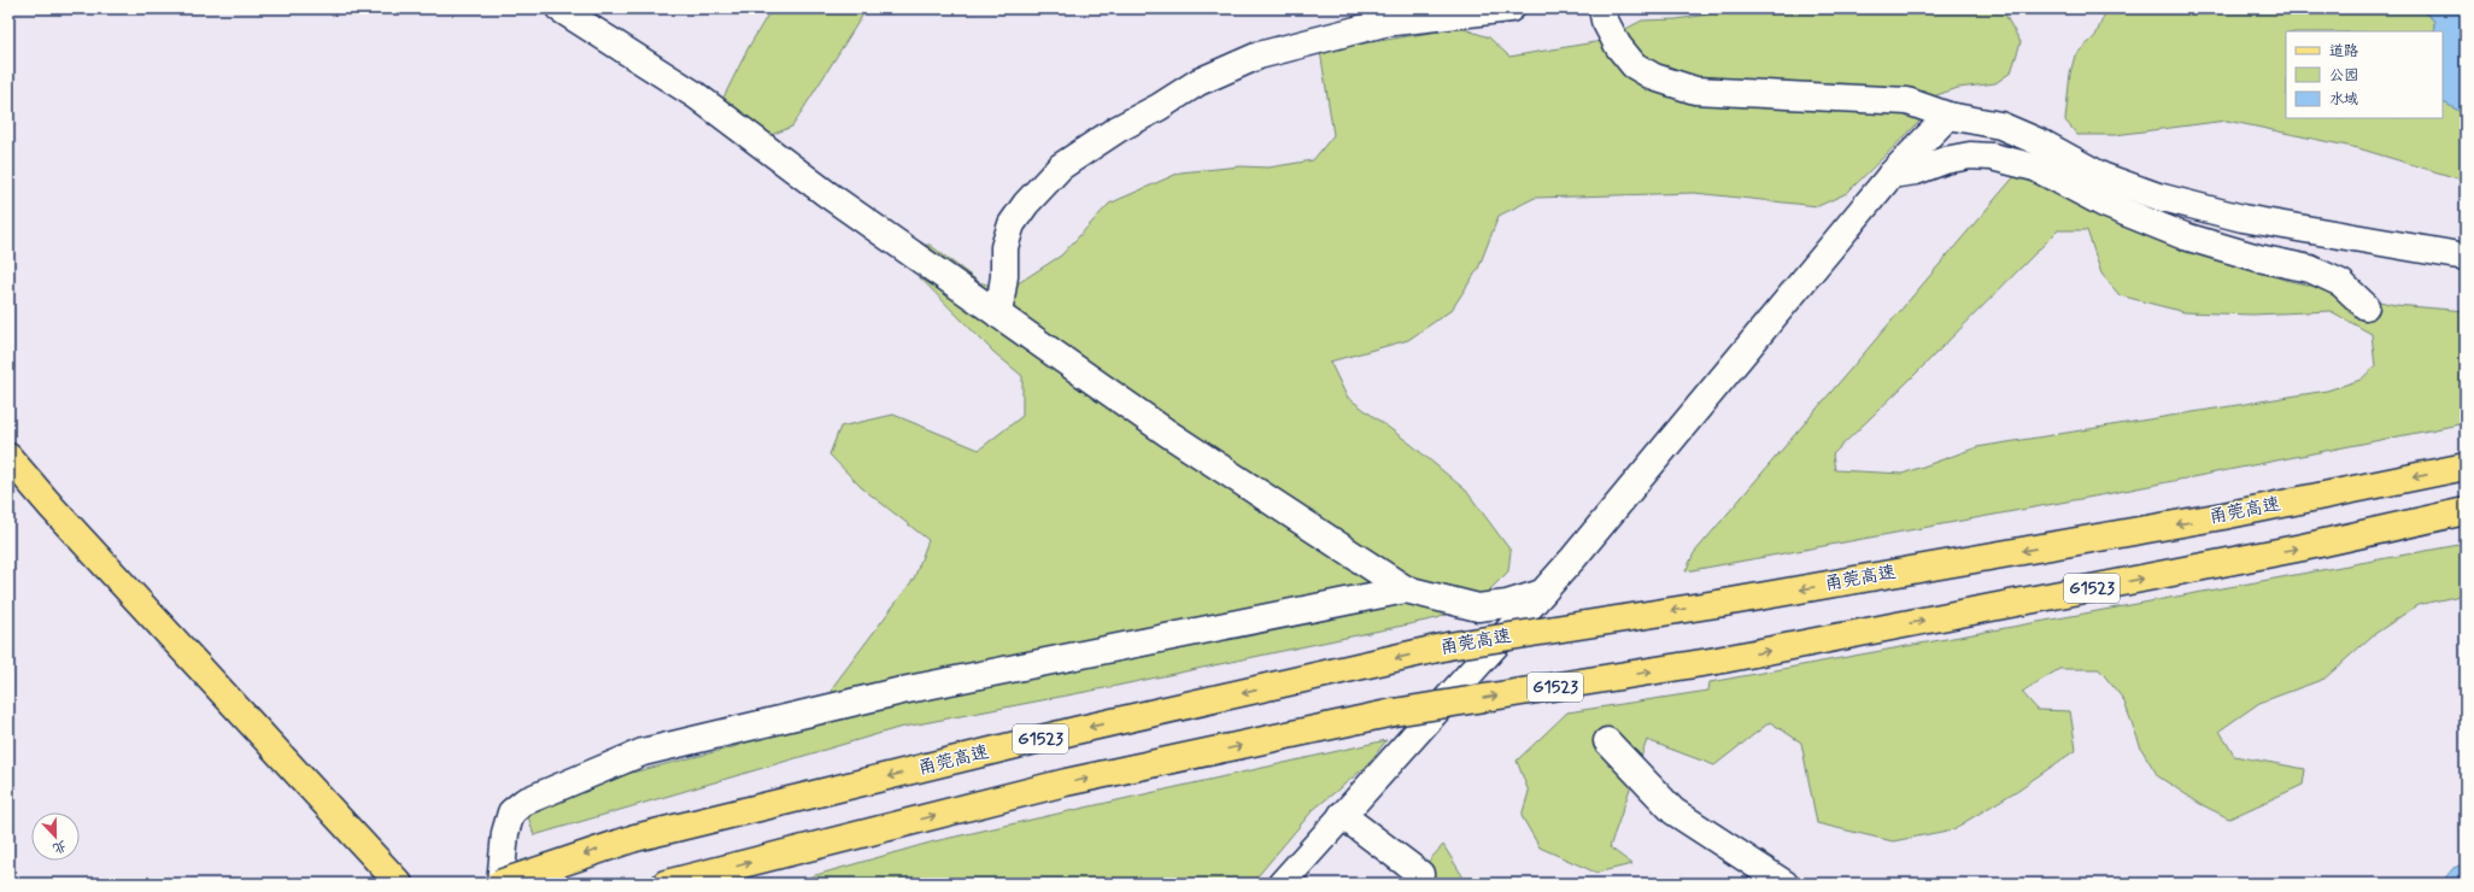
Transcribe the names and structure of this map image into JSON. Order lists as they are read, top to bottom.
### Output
{
  "streets": {
    "main road": ["甬莞高速", "G1523"]
  },
  "legend": ["道路", "公园", "水域"],
  "north": "bottom"
}
